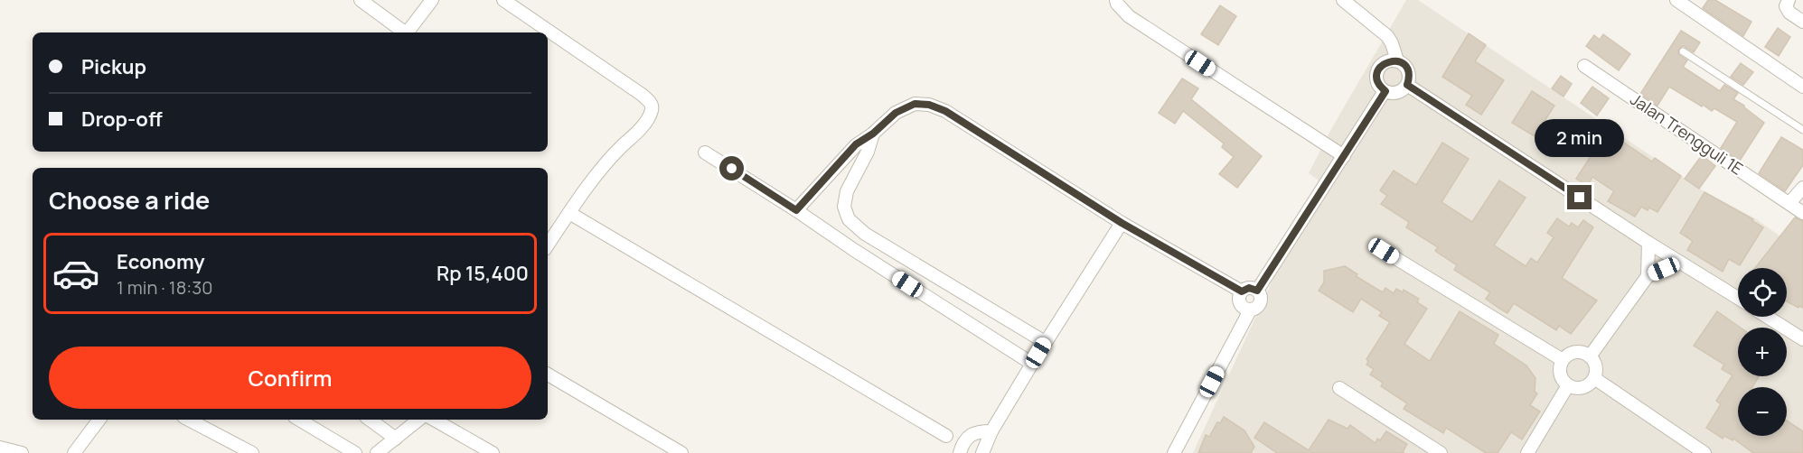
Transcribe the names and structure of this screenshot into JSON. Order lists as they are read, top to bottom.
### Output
{
  "streets": {
    "street": ["Jalan Trengguli 1E"]
  },
  "page": {
    "banner": ["Pickup", "Drop-off"],
    "bubble": "2 min",
    "heading": "Choose a ride",
    "list": [
      {
        "name": "Economy",
        "note": "1 min · 18:30",
        "value": "Rp 15,400"
      }
    ],
    "map_buttons": ["+", "−"],
    "buttons": "Confirm"
  }
}
